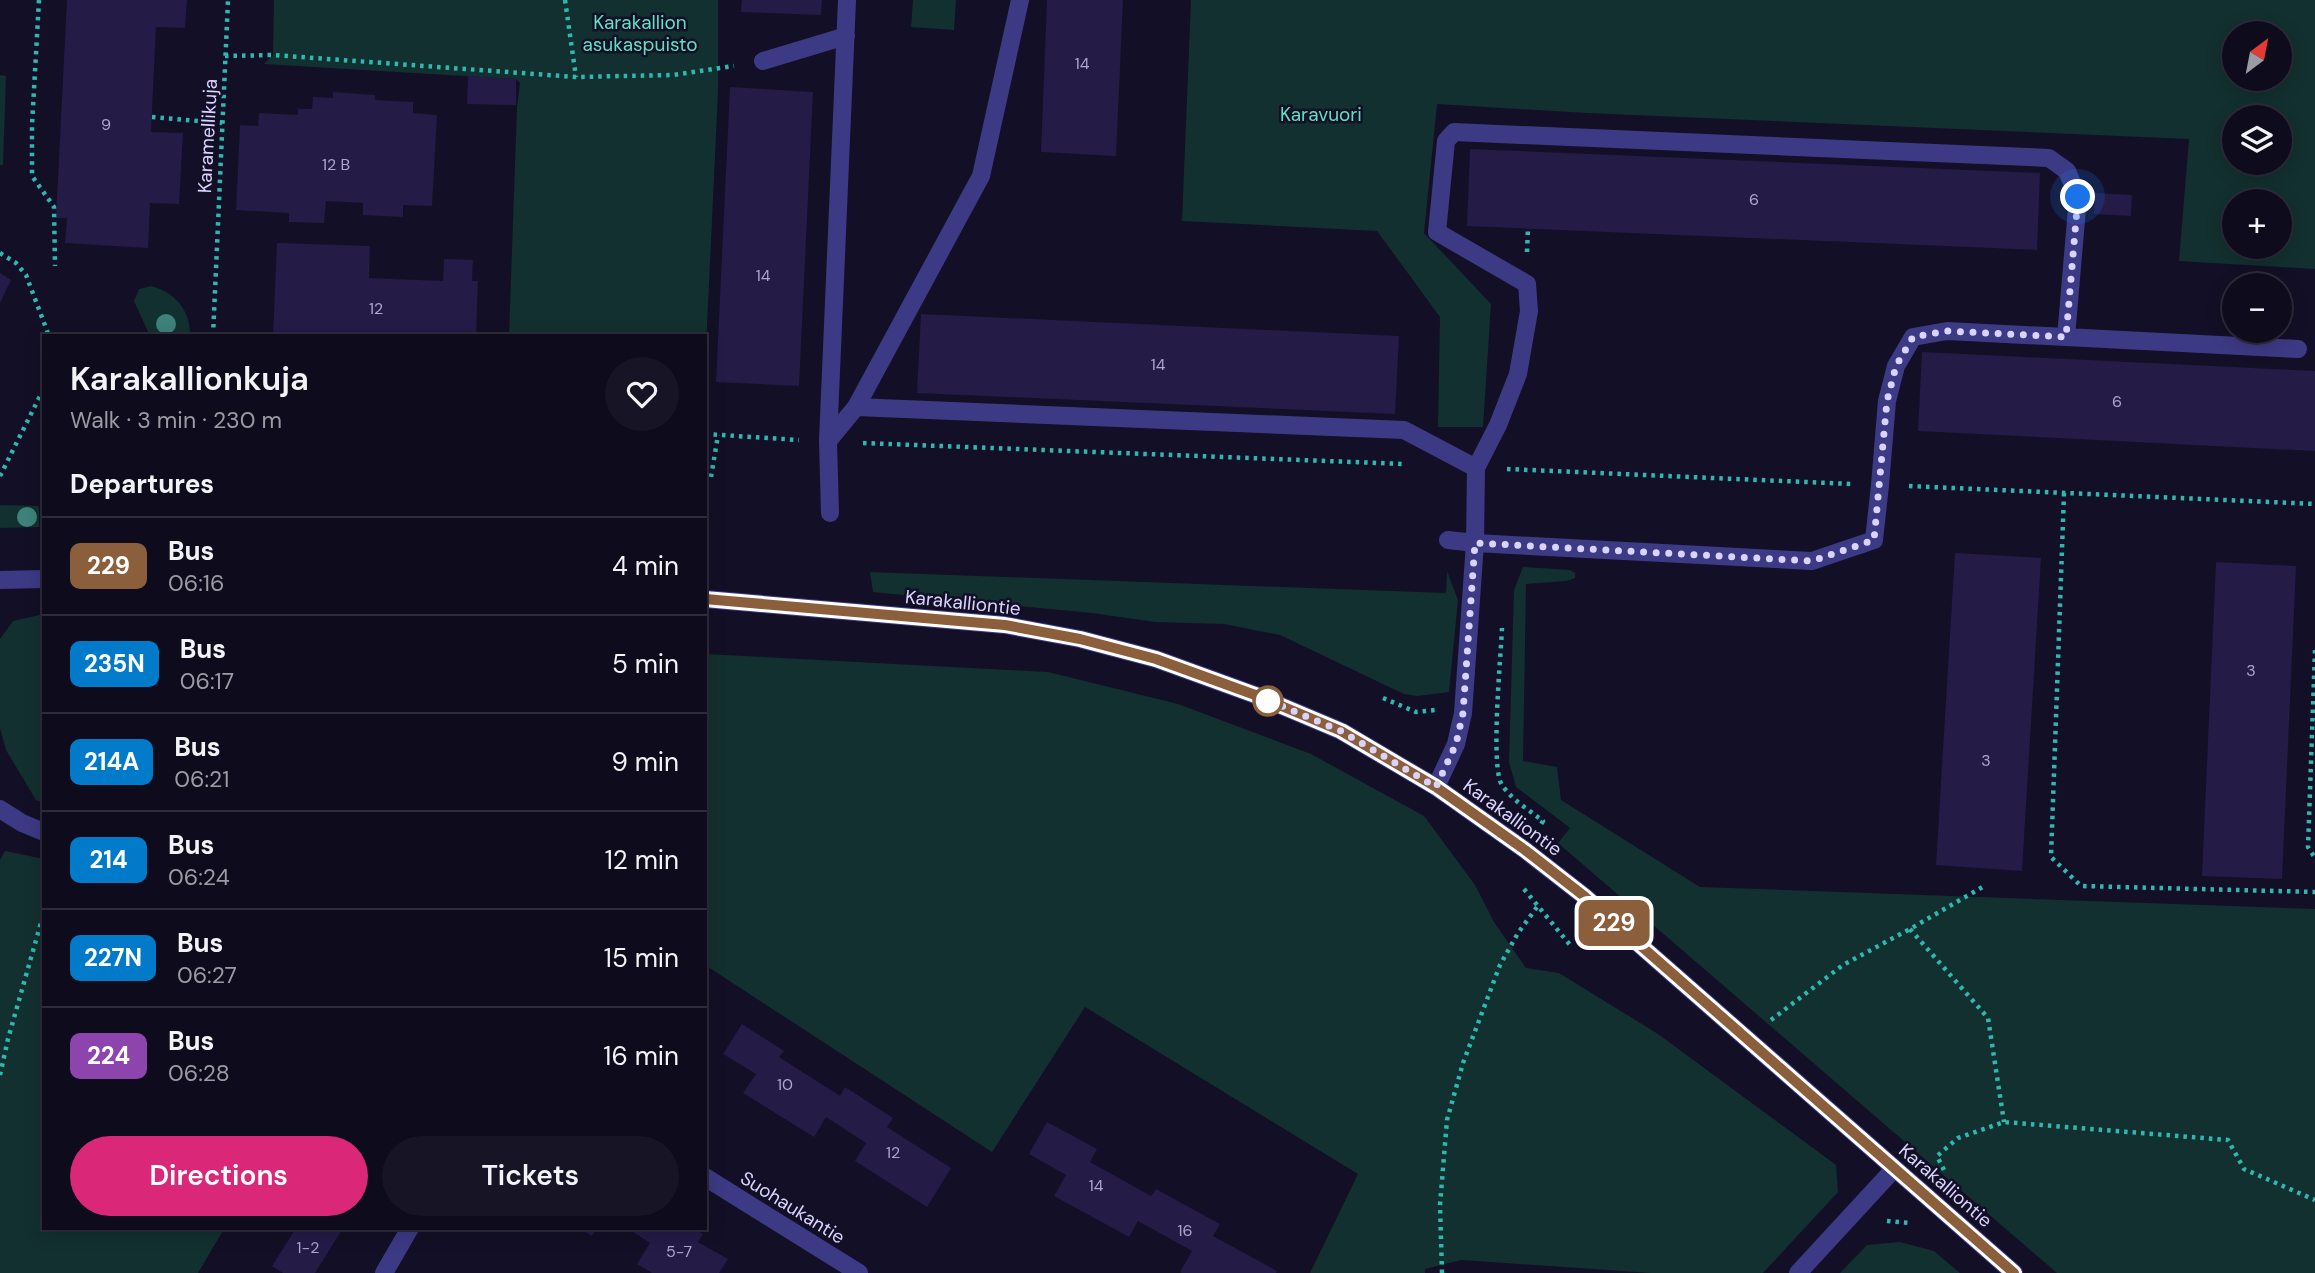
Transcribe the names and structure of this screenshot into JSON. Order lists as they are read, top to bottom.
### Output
{
  "streets": {
    "street": ["Karakalliontie", "Suohaukantie"],
    "path": ["Karamellikuja"]
  },
  "parks": ["Karakallion asukaspuisto", "Karavuori"],
  "lines": ["bus line 229"],
  "house_numbers": [
    "14",
    "9",
    "12 B",
    "6",
    "14",
    "12",
    "14",
    "6",
    "3",
    "3",
    "10",
    "12",
    "14",
    "16",
    "1-2",
    "5-7"
  ],
  "north": "top right",
  "page": {
    "on_map": "229",
    "map_buttons": ["+", "−"],
    "heading": [
      ["Karakallionkuja", "Walk · 3 min · 230 m"],
      "Departures"
    ],
    "list": [
      {
        "mark": "229",
        "name": "Bus",
        "note": "06:16",
        "value": "4 min"
      },
      {
        "mark": "235N",
        "name": "Bus",
        "note": "06:17",
        "value": "5 min"
      },
      {
        "mark": "214A",
        "name": "Bus",
        "note": "06:21",
        "value": "9 min"
      },
      {
        "mark": "214",
        "name": "Bus",
        "note": "06:24",
        "value": "12 min"
      },
      {
        "mark": "227N",
        "name": "Bus",
        "note": "06:27",
        "value": "15 min"
      },
      {
        "mark": "224",
        "name": "Bus",
        "note": "06:28",
        "value": "16 min"
      }
    ],
    "buttons": ["Directions", "Tickets"]
  }
}
